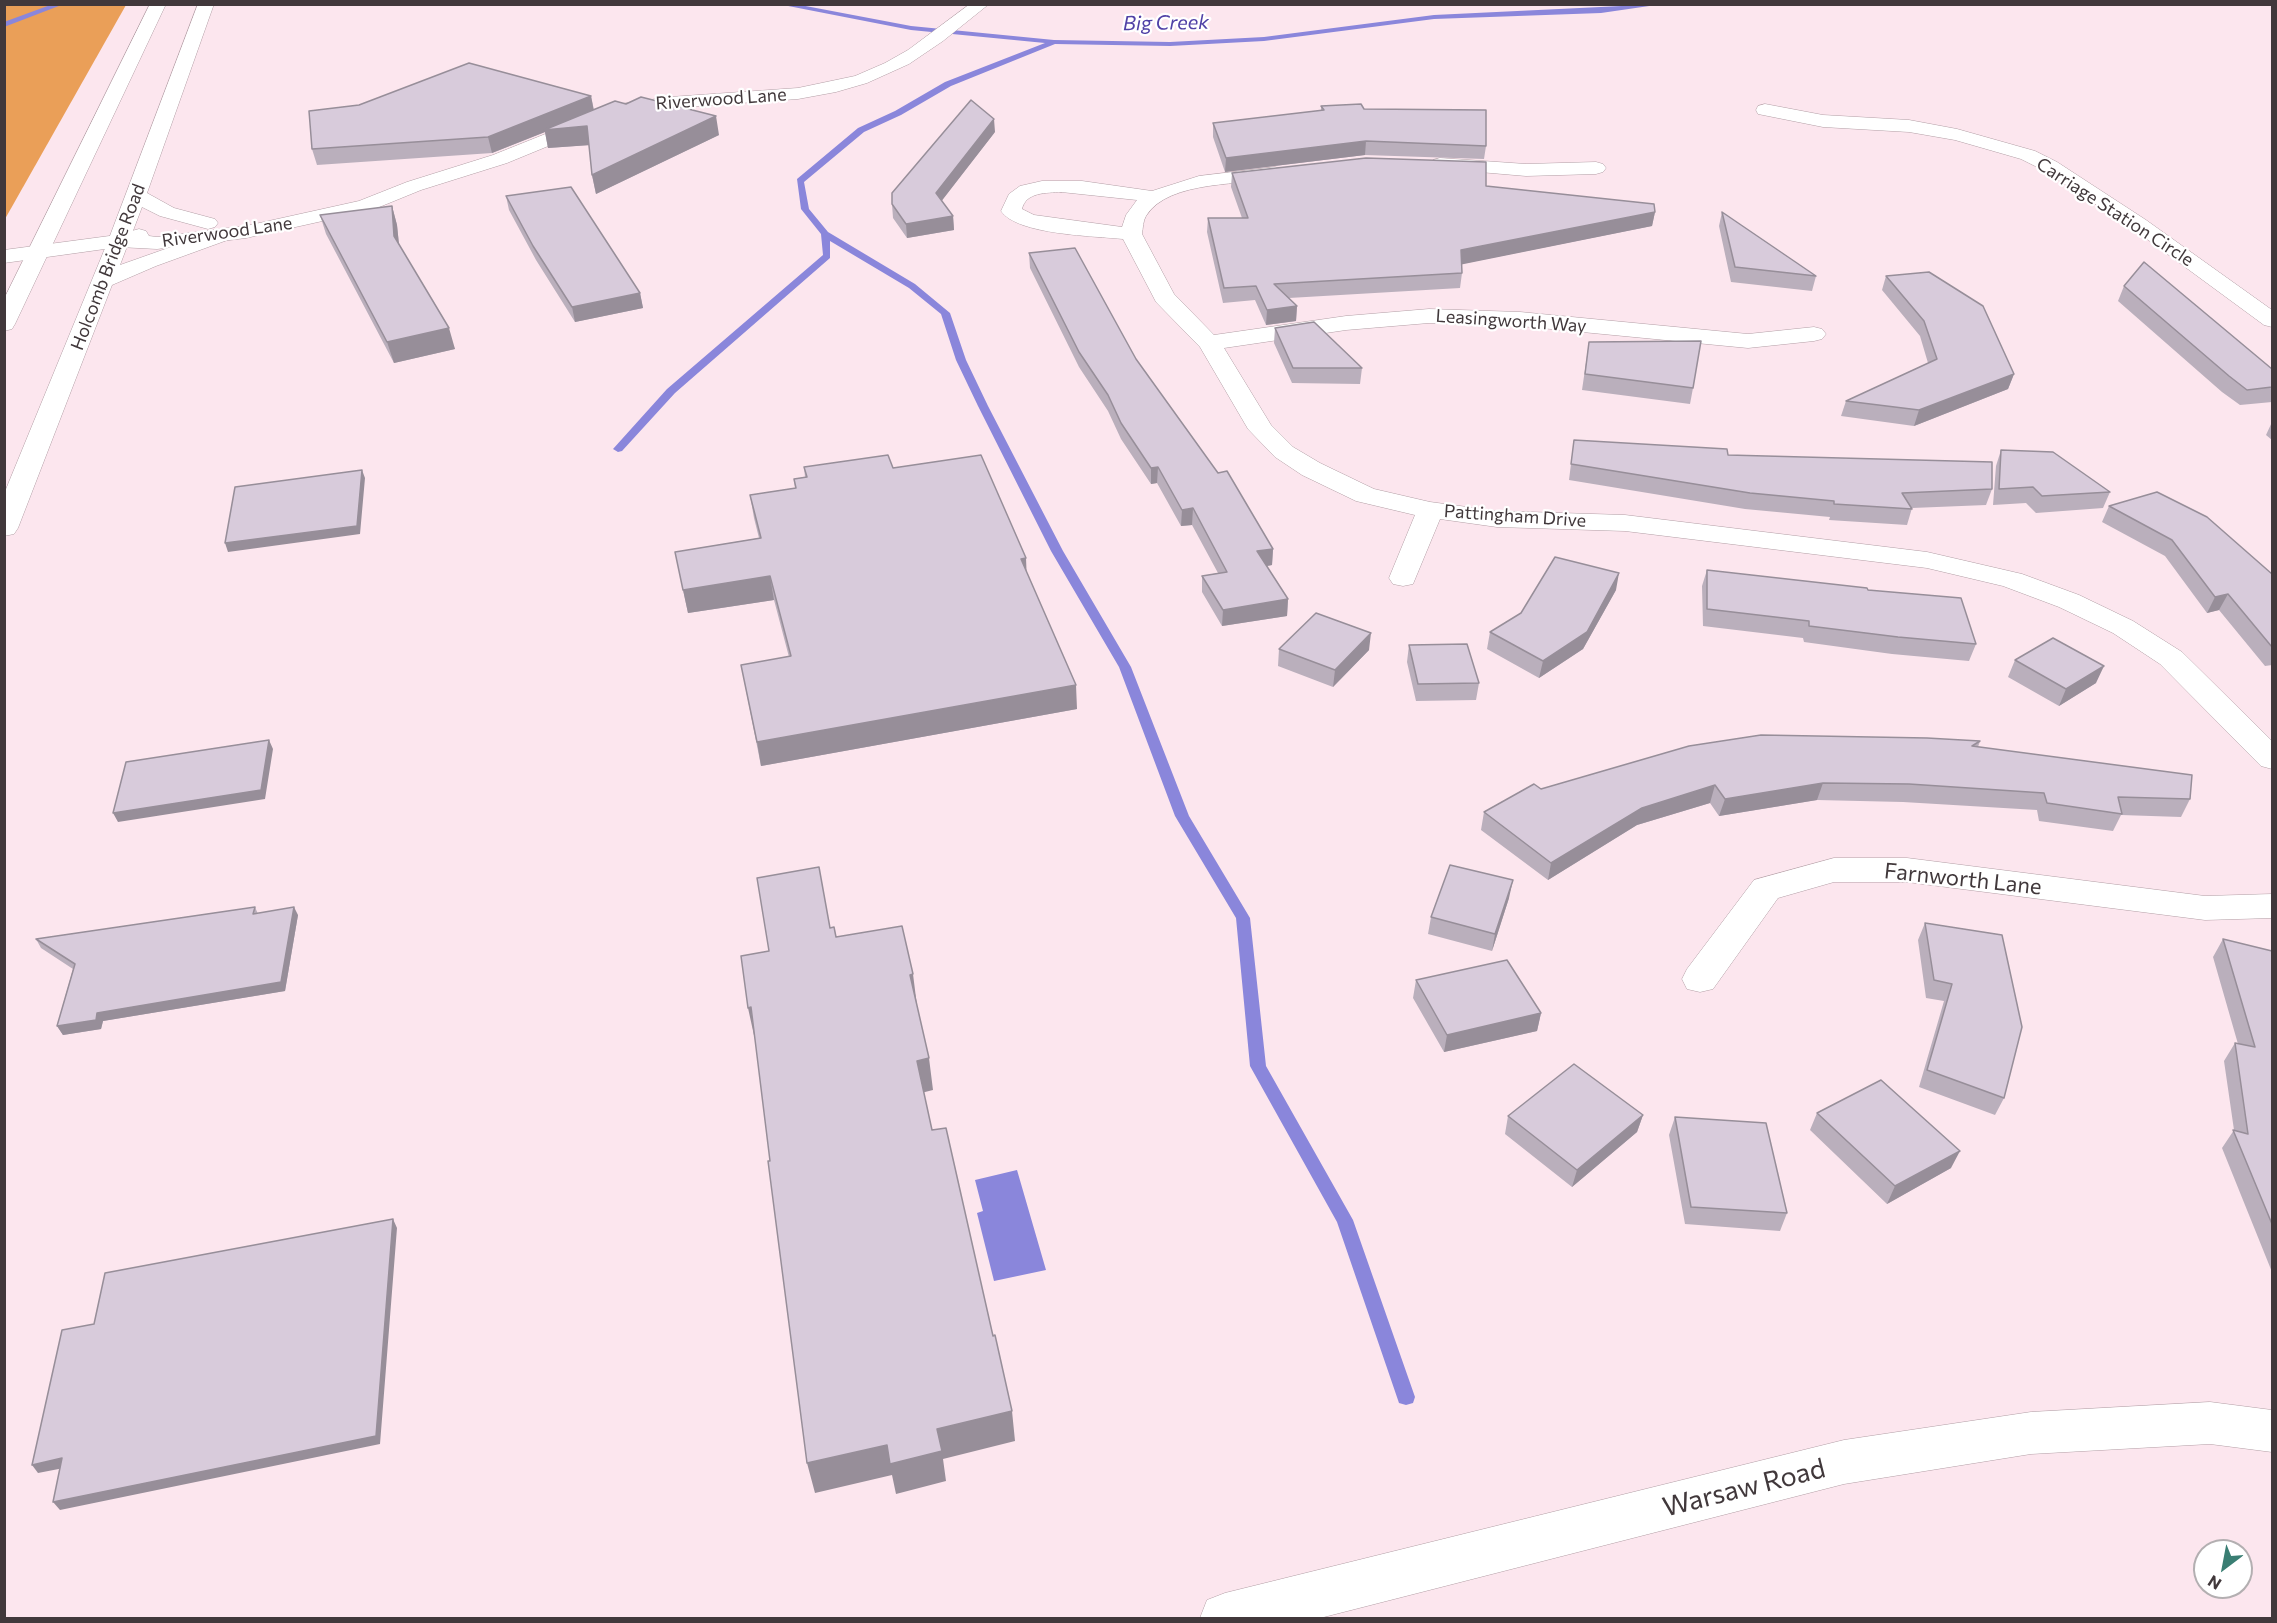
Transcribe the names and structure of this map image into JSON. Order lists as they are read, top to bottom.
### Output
{
  "streets": {
    "street": [
      "Riverwood Lane",
      "Carriage Station Circle",
      "Holcomb Bridge Road",
      "Leasingworth Way",
      "Pattingham Drive",
      "Farnworth Lane",
      "Warsaw Road"
    ]
  },
  "crossings": [
    ["Riverwood Lane", "Holcomb Bridge Road"],
    ["Leasingworth Way", "Pattingham Drive"]
  ],
  "water": ["Big Creek"],
  "north": "bottom left"
}
